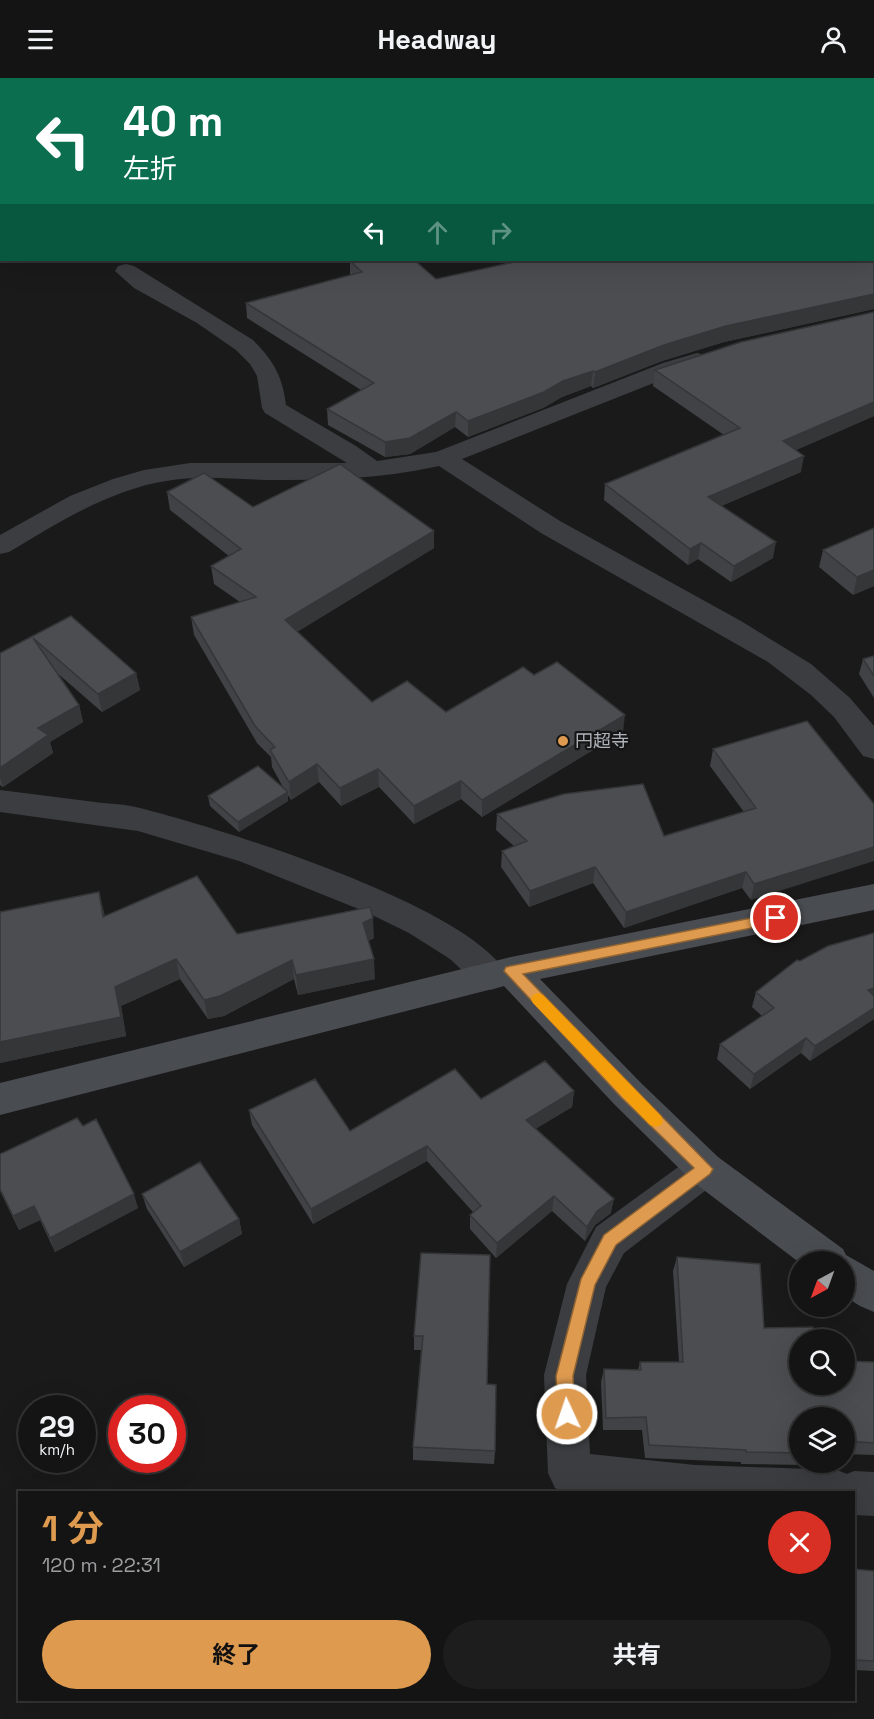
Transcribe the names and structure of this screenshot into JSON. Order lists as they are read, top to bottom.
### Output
{
  "places": ["円超寺"],
  "north": "bottom left",
  "page": {
    "header": "Headway",
    "turn": ["40 m", "左折"],
    "speed": "29 km/h",
    "limit": "30",
    "heading": ["1 分", "120 m · 22:31"],
    "buttons": ["終了", "共有"]
  }
}
